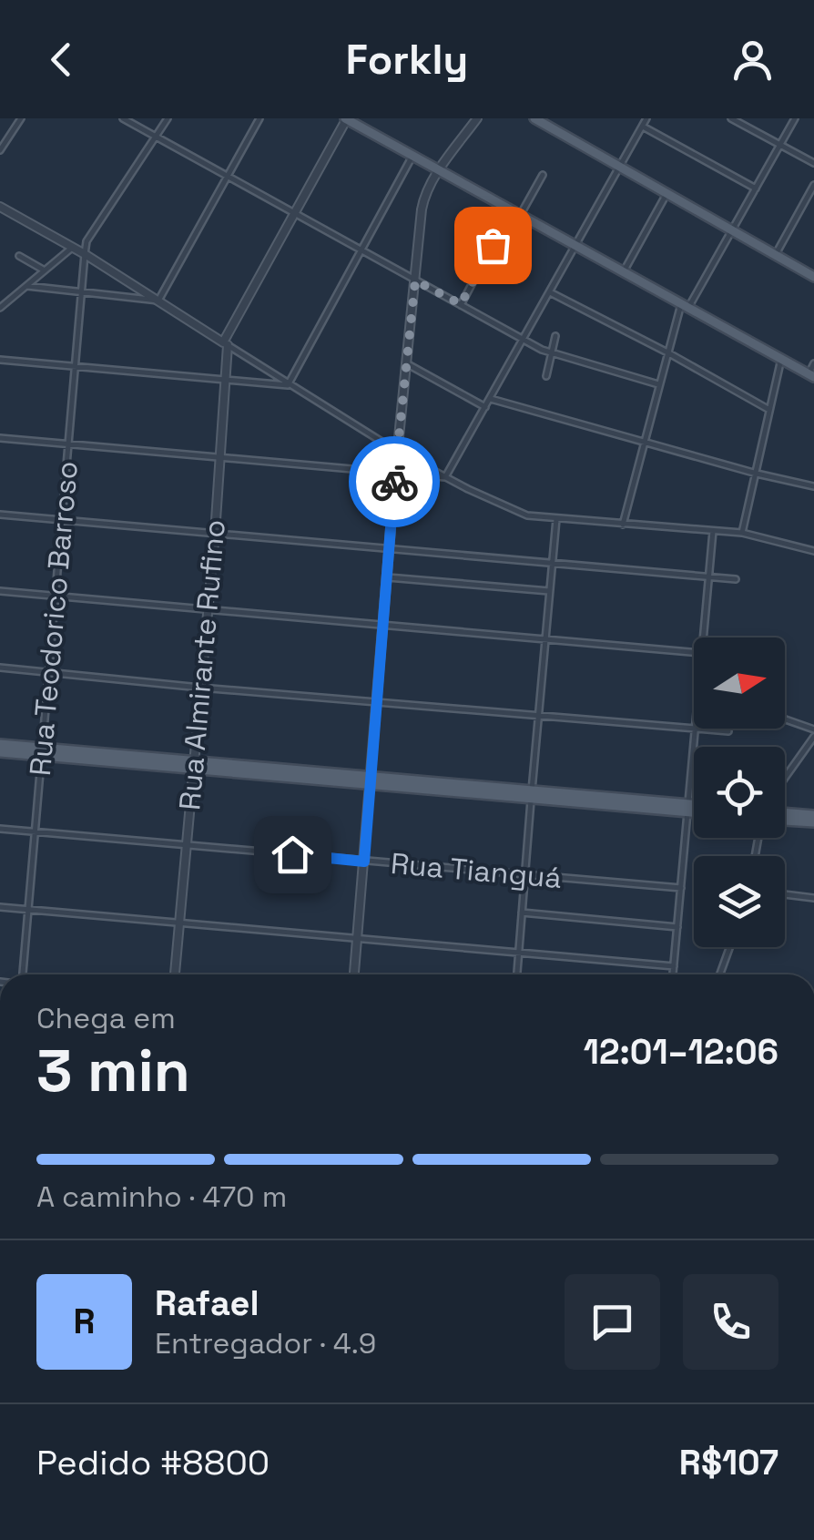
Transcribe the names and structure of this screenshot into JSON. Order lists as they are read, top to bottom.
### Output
{
  "streets": {
    "street": ["Rua Teodorico Barroso", "Rua Almirante Rufino", "Rua Tianguá"]
  },
  "crossings": [
    ["Rua Teodorico Barroso", "Rua Tianguá"],
    ["Rua Almirante Rufino", "Rua Tianguá"]
  ],
  "north": "right",
  "page": {
    "header": "Forkly",
    "heading": ["3 min", "Chega em", "12:01–12:06"],
    "panel": [
      "Rafael",
      "Entregador · 4.9",
      "Pedido #8800",
      "R$107"
    ],
    "bar": "A caminho · 470 m",
    "round": "R"
  }
}
